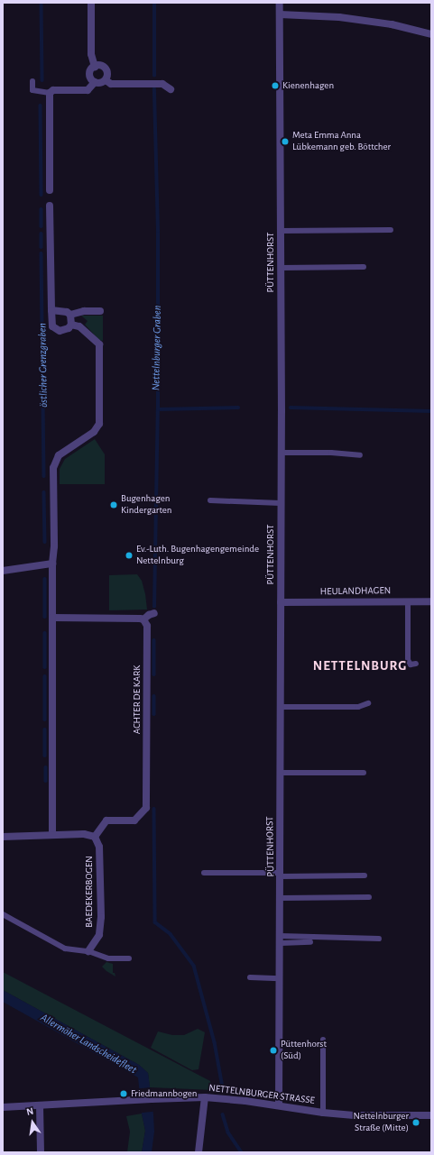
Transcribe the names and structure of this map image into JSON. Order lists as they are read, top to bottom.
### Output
{
  "streets": {
    "street": [
      "PÜTTENHORST",
      "HEULANDHAGEN",
      "ACHTER DE KARK",
      "BAEDEKERBOGEN",
      "NETTELNBURGER STRASSE"
    ]
  },
  "crossings": [
    ["PÜTTENHORST", "HEULANDHAGEN"],
    ["PÜTTENHORST", "NETTELNBURGER STRASSE"],
    ["ACHTER DE KARK", "BAEDEKERBOGEN"]
  ],
  "districts": ["NETTELNBURG"],
  "water": ["Nettelnburger Graben", "östlicher Grenzgraben", "Allermöher Landscheidefleet"],
  "places": [
    "Kienenhagen",
    "Meta Emma Anna Lübkemann geb. Böttcher",
    "Bugenhagen Kindergarten",
    "Ev.-Luth. Bugenhagengemeinde Nettelnburg",
    "Püttenhorst (Süd)",
    "Friedmannbogen",
    "Nettelnburger Straße (Mitte)"
  ],
  "north": "top"
}
